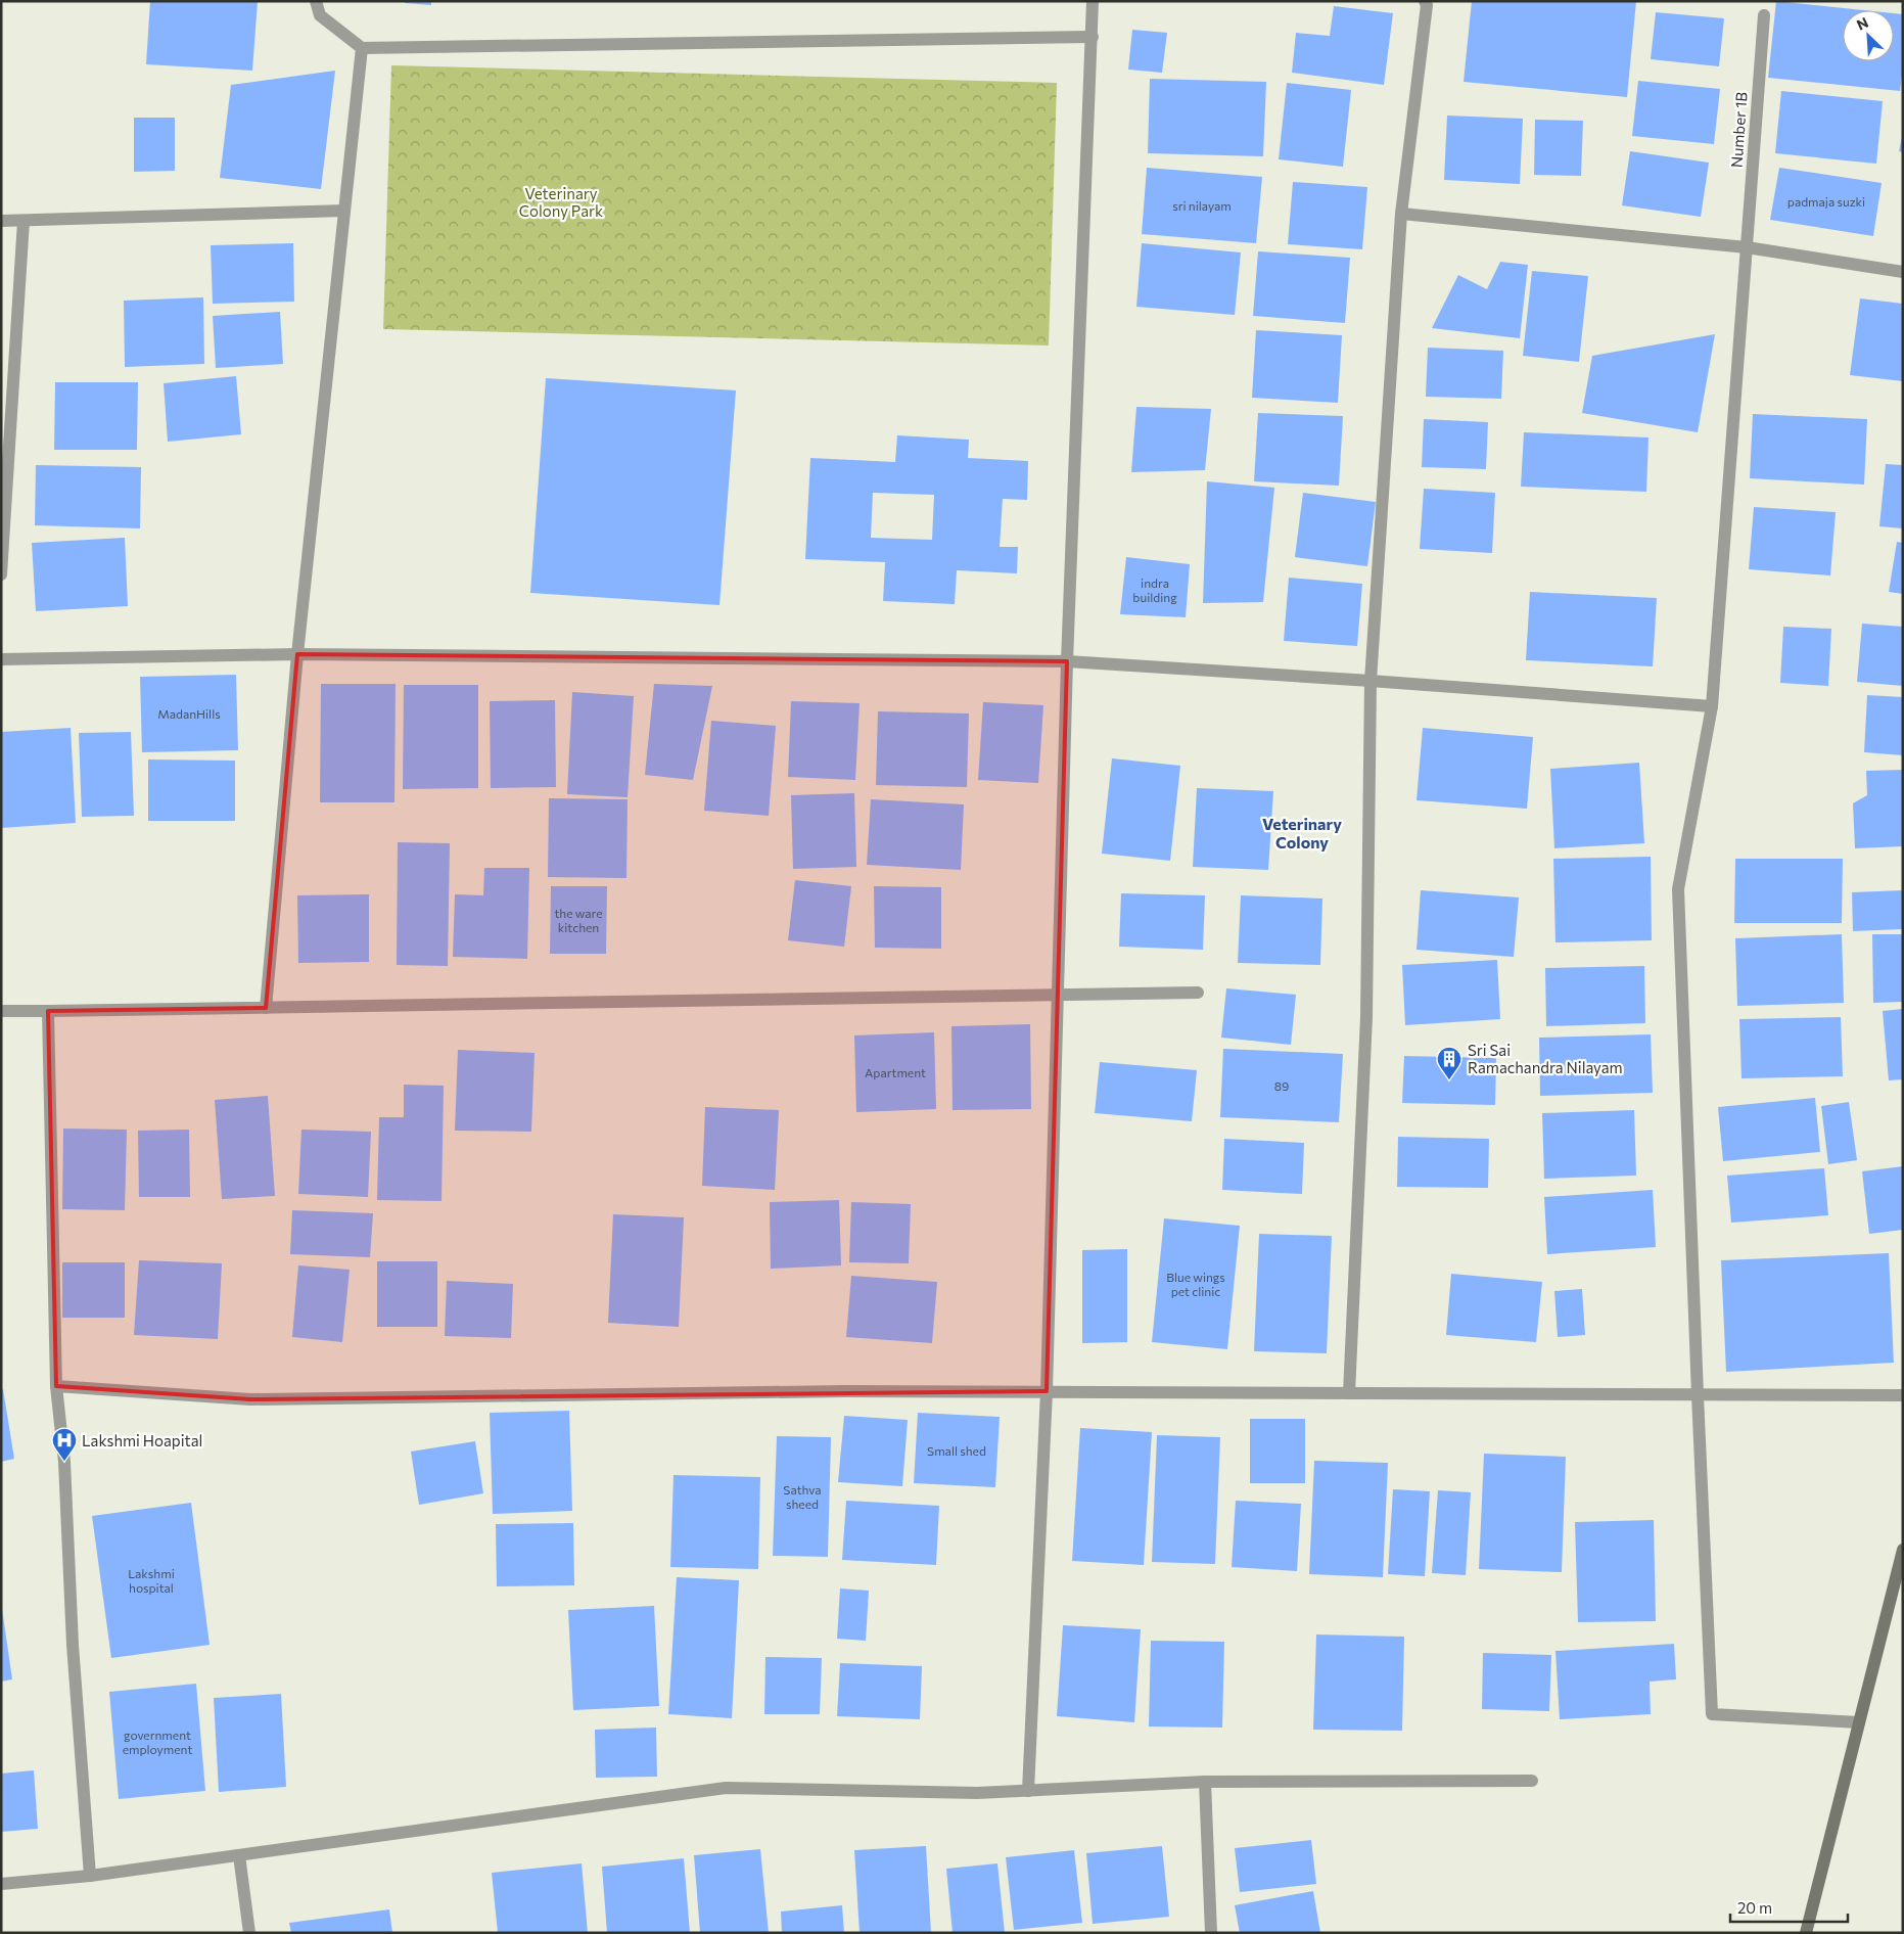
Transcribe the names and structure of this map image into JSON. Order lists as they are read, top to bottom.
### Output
{
  "streets": {
    "street": ["Number 1B"]
  },
  "districts": ["Veterinary Colony"],
  "parks": ["Veterinary Colony Park"],
  "places": {
    "building": ["Sri Sai Ramachandra Nilayam"],
    "hospital": ["Lakshmi Hoapital"]
  },
  "house_numbers": [
    "padmaja suzki",
    "sri nilayam",
    "indra building",
    "MadanHills",
    "the ware kitchen",
    "Apartment",
    "89",
    "Blue wings pet clinic",
    "Small shed",
    "Sathva sheed",
    "Lakshmi hospital",
    "government employment"
  ],
  "scale_bar": "20 m",
  "north": "top left"
}
